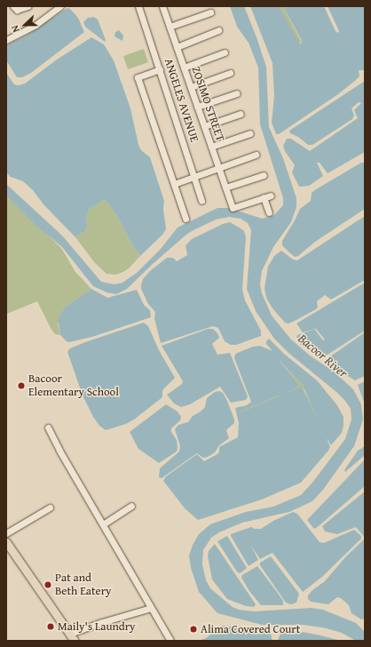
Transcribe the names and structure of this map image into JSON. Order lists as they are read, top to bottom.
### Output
{
  "streets": {
    "street": ["ANGELES AVENUE", "ZOSIMO STREET"]
  },
  "water": ["Bacoor River"],
  "places": [
    "Bacoor Elementary School",
    "Pat and Beth Eatery",
    "Maily's Laundry",
    "Alima Covered Court"
  ],
  "north": "left"
}
